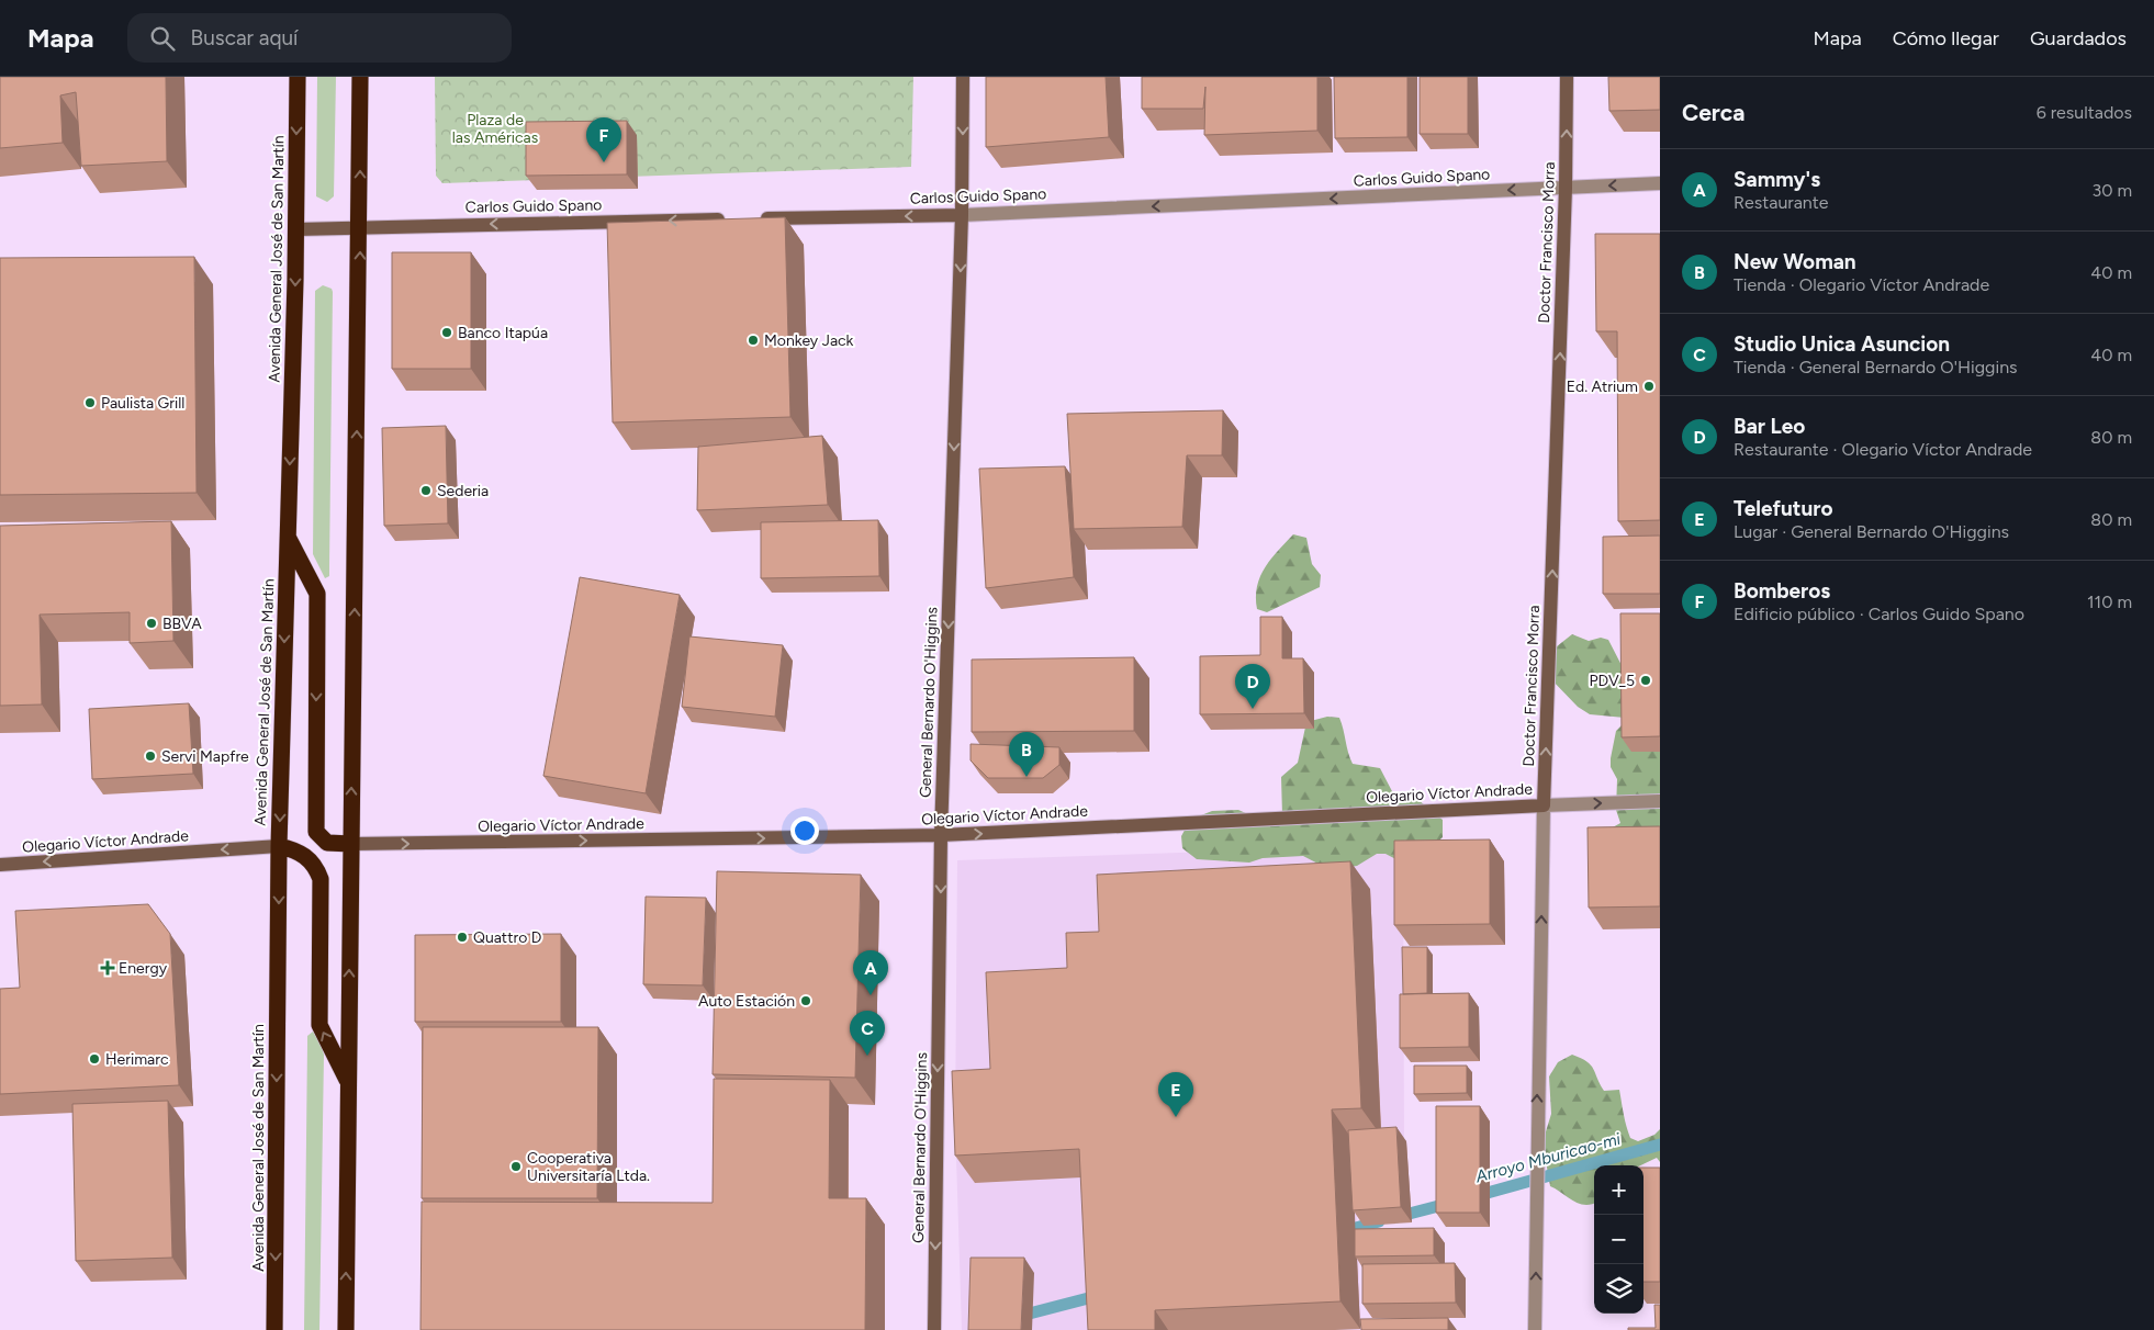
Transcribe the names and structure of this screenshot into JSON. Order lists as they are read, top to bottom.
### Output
{
  "streets": {
    "highway": ["Avenida General José de San Martín"],
    "street": [
      "Carlos Guido Spano",
      "Doctor Francisco Morra",
      "General Bernardo O'Higgins",
      "Olegario Víctor Andrade"
    ]
  },
  "crossings": [
    ["Carlos Guido Spano", "Doctor Francisco Morra"],
    ["Carlos Guido Spano", "Avenida General José de San Martín"],
    ["Carlos Guido Spano", "General Bernardo O'Higgins"],
    ["Doctor Francisco Morra", "Olegario Víctor Andrade"],
    ["Avenida General José de San Martín", "Olegario Víctor Andrade"],
    ["General Bernardo O'Higgins", "Olegario Víctor Andrade"]
  ],
  "one_way": ["Carlos Guido Spano", "Doctor Francisco Morra", "General Bernardo O'Higgins"],
  "water": ["Arroyo Mburicao-mi"],
  "parks": ["Plaza de las Américas"],
  "places": {
    "other": [
      "Banco Itapúa",
      "Monkey Jack",
      "Ed. Atrium",
      "Paulista Grill",
      "Sederia",
      "BBVA",
      "PDV_5",
      "Servi Mapfre",
      "Quattro D",
      "Auto Estación",
      "Herimarc",
      "Cooperativa Universitaría Ltda."
    ],
    "health": ["Energy"]
  },
  "page": {
    "header": "Mapa",
    "search": "Buscar aquí",
    "nav": ["Mapa", "Cómo llegar", "Guardados"],
    "heading": ["Cerca", "6 resultados"],
    "pins": [
      "F",
      "D",
      "B",
      "A",
      "C",
      "E"
    ],
    "list": [
      {
        "mark": "A",
        "name": "Sammy's",
        "note": "Restaurante",
        "value": "30 m"
      },
      {
        "mark": "B",
        "name": "New Woman",
        "note": "Tienda · Olegario Víctor Andrade",
        "value": "40 m"
      },
      {
        "mark": "C",
        "name": "Studio Unica Asuncion",
        "note": "Tienda · General Bernardo O'Higgins",
        "value": "40 m"
      },
      {
        "mark": "D",
        "name": "Bar Leo",
        "note": "Restaurante · Olegario Víctor Andrade",
        "value": "80 m"
      },
      {
        "mark": "E",
        "name": "Telefuturo",
        "note": "Lugar · General Bernardo O'Higgins",
        "value": "80 m"
      },
      {
        "mark": "F",
        "name": "Bomberos",
        "note": "Edificio público · Carlos Guido Spano",
        "value": "110 m"
      }
    ],
    "map_buttons": ["+", "−"]
  }
}
